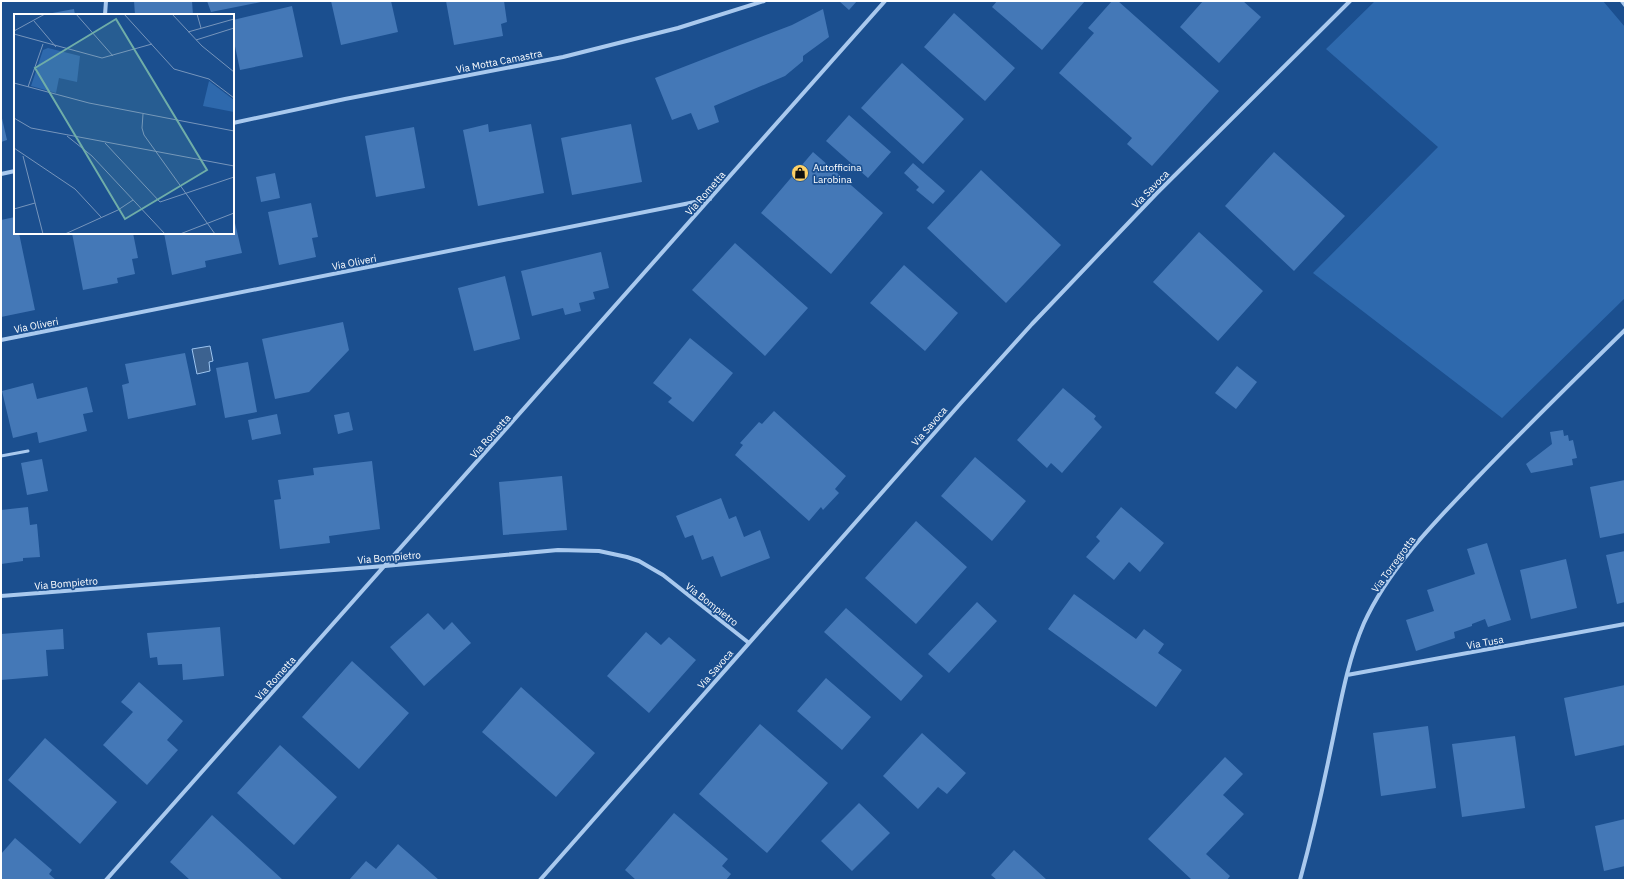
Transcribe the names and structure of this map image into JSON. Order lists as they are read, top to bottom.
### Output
{
  "streets": {
    "street": [
      "Via Motta Camastra",
      "Via Savoca",
      "Via Rometta",
      "Via Oliveri",
      "Via Bompietro",
      "Via Torregrotta",
      "Via Tusa"
    ]
  },
  "crossings": [
    ["Via Savoca", "Via Bompietro"],
    ["Via Rometta", "Via Oliveri"],
    ["Via Rometta", "Via Bompietro"],
    ["Via Torregrotta", "Via Tusa"]
  ],
  "places": {
    "shop": ["Autofficina Larobina"]
  }
}
